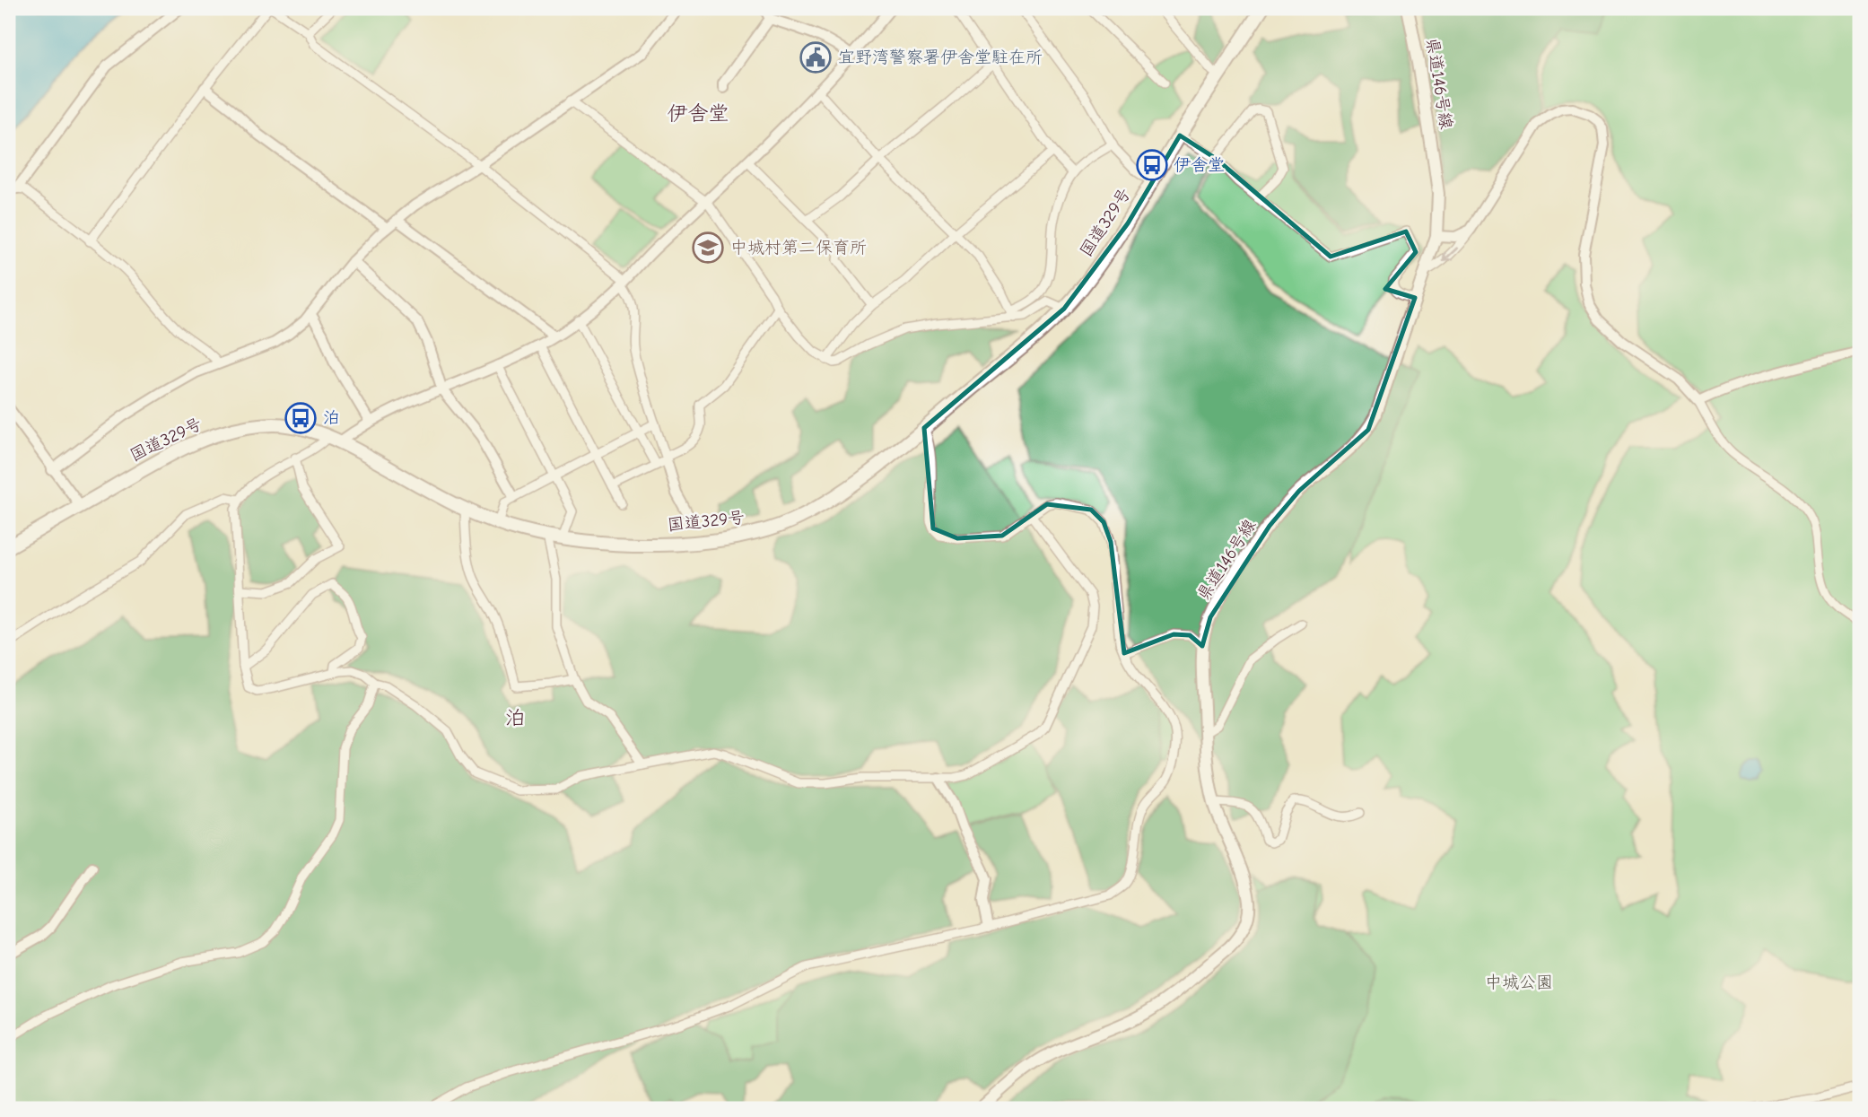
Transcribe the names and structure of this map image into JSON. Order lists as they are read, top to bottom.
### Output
{
  "streets": {
    "highway": ["国道329号"],
    "main road": ["県道146号線"]
  },
  "districts": ["伊舎堂", "泊"],
  "parks": ["中城公園"],
  "places": {
    "public building": ["宜野湾警察署伊舎堂駐在所"],
    "bus stop": ["伊舎堂", "泊"],
    "school or university": ["中城村第二保育所"]
  }
}
